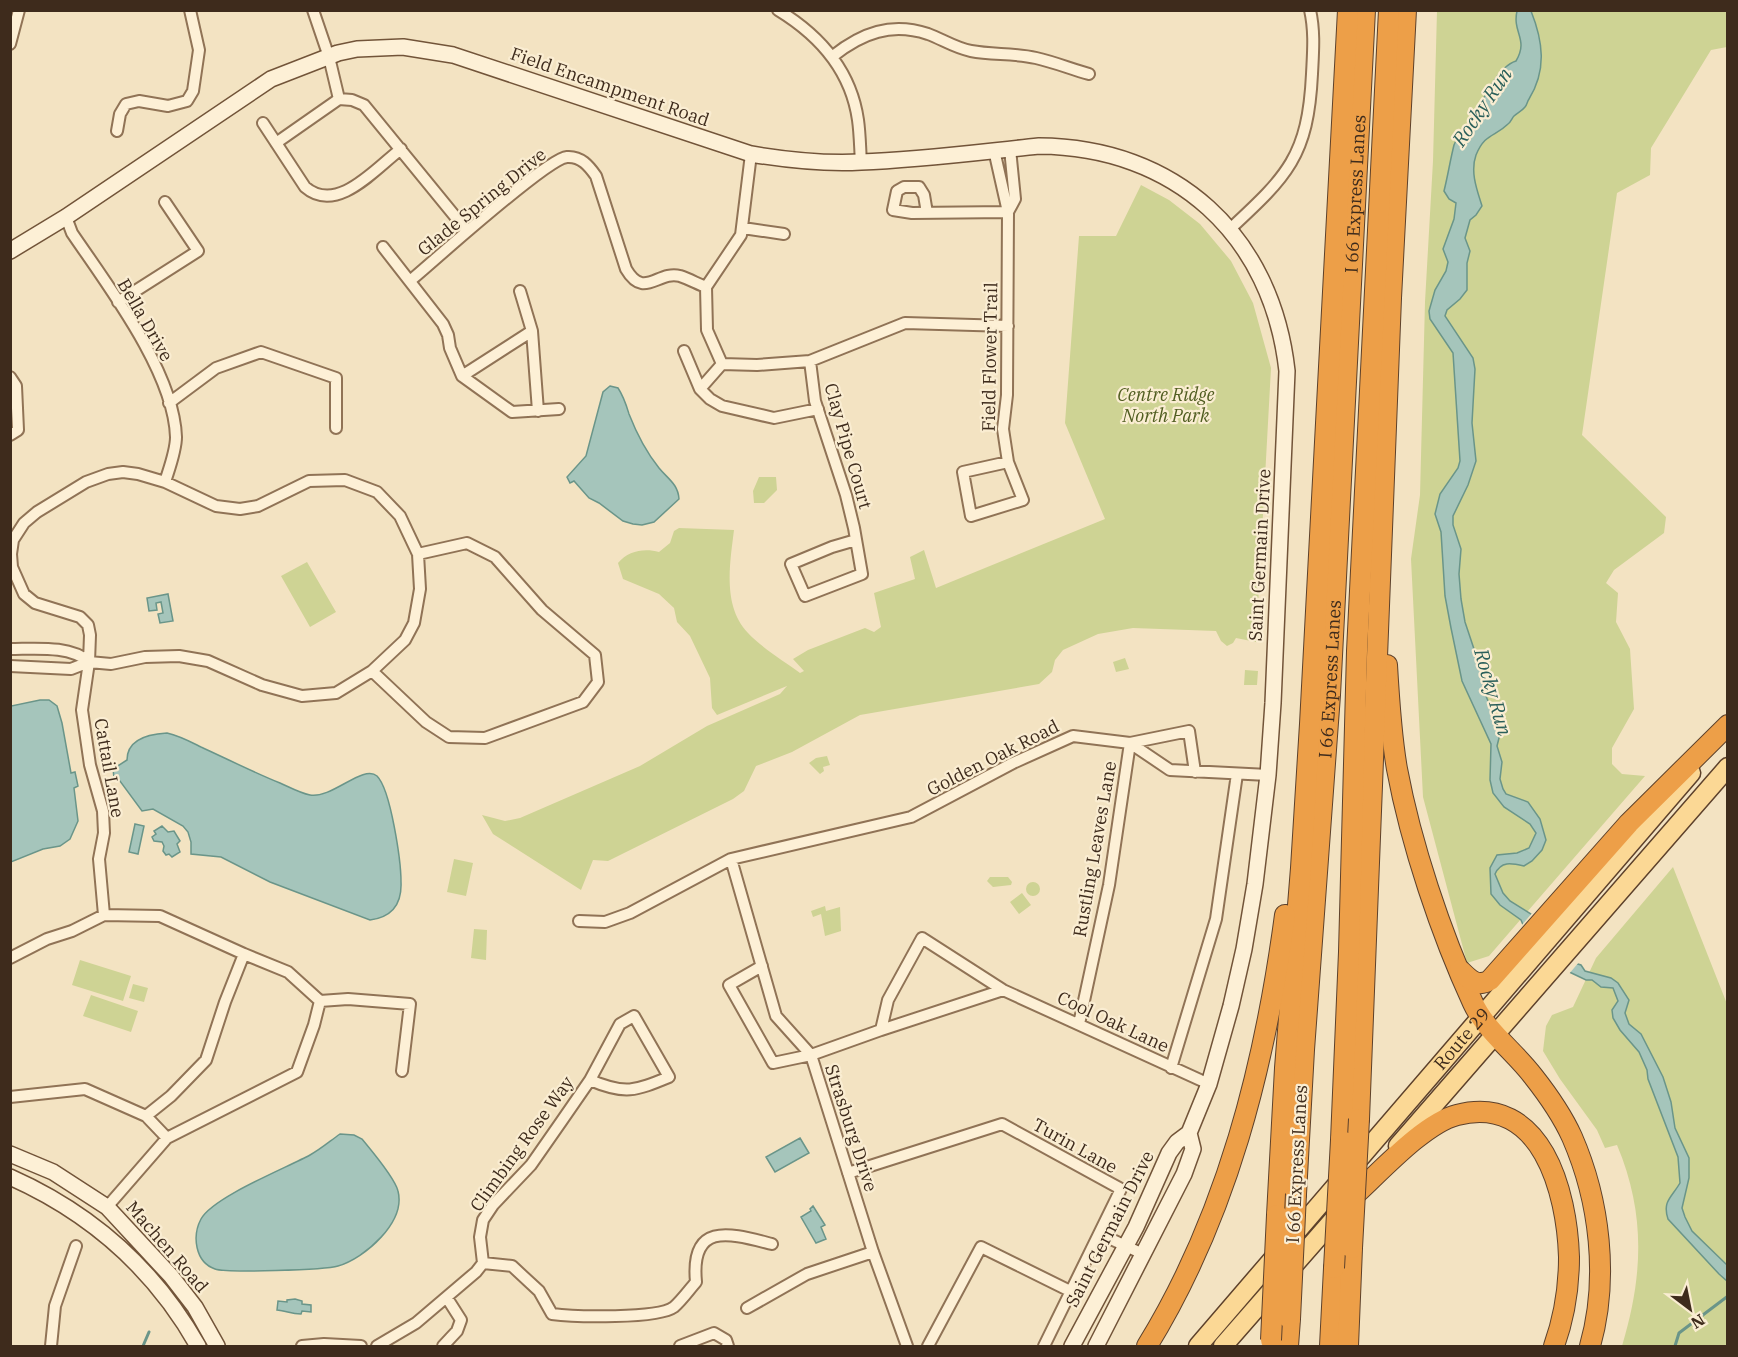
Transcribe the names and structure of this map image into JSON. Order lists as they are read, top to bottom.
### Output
{
  "streets": {
    "highway": ["I 66 Express Lanes"],
    "main road": ["Route 29"],
    "street": [
      "Field Encampment Road",
      "Glade Spring Drive",
      "Bella Drive",
      "Field Flower Trail",
      "Clay Pipe Court",
      "Saint Germain Drive",
      "Golden Oak Road",
      "Cattail Lane",
      "Rustling Leaves Lane",
      "Cool Oak Lane",
      "Strasburg Drive",
      "Climbing Rose Way",
      "Turin Lane",
      "Machen Road"
    ]
  },
  "crossings": [
    ["Field Encampment Road", "Bella Drive"],
    ["Field Encampment Road", "Field Flower Trail"],
    ["Field Encampment Road", "Saint Germain Drive"],
    ["Bella Drive", "Cattail Lane"],
    ["Saint Germain Drive", "Golden Oak Road"],
    ["Saint Germain Drive", "Cool Oak Lane"],
    ["Golden Oak Road", "Rustling Leaves Lane"],
    ["Golden Oak Road", "Strasburg Drive"],
    ["Rustling Leaves Lane", "Cool Oak Lane"],
    ["Strasburg Drive", "Turin Lane"]
  ],
  "water": ["Rocky Run"],
  "parks": ["Centre Ridge North Park"],
  "north": "bottom right"
}
